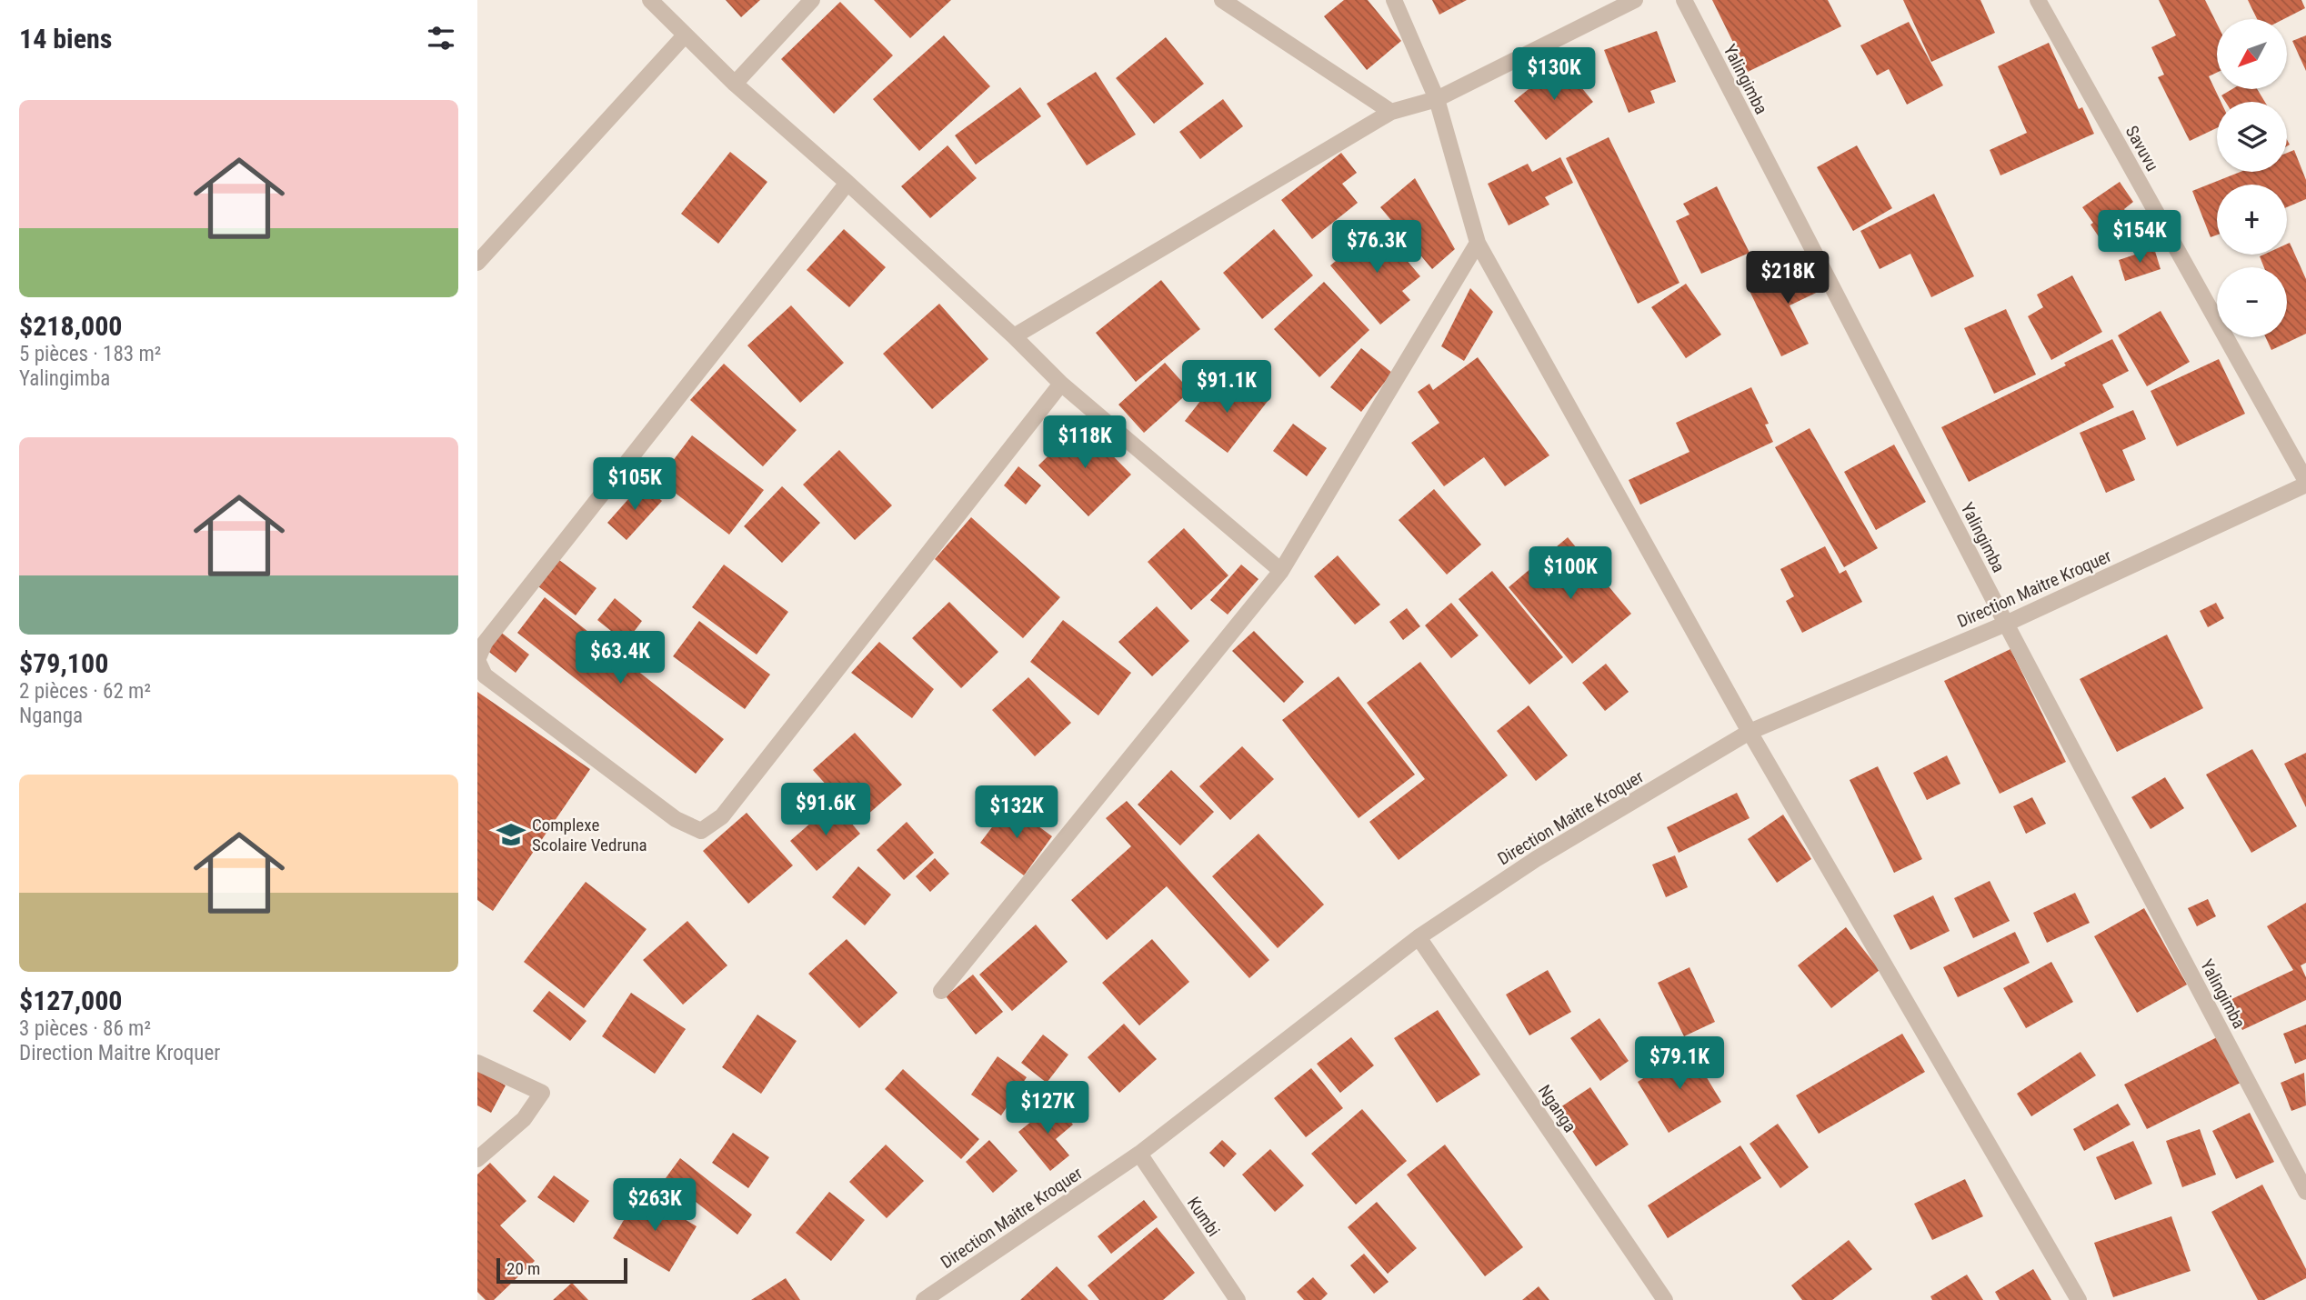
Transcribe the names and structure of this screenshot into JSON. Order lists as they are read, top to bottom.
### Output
{
  "streets": {
    "street": [
      "Yalingimba",
      "Savuvu",
      "Direction Maitre Kroquer",
      "Nganga",
      "Kumbi"
    ]
  },
  "crossings": [
    ["Yalingimba", "Direction Maitre Kroquer"],
    ["Savuvu", "Direction Maitre Kroquer"],
    ["Direction Maitre Kroquer", "Nganga"],
    ["Direction Maitre Kroquer", "Kumbi"]
  ],
  "places": {
    "school or university": ["Complexe Scolaire Vedruna"]
  },
  "scale_bar": "20 m",
  "north": "bottom left",
  "page": {
    "heading": "14 biens",
    "map_buttons": ["+", "−"],
    "price": [
      "$130K",
      "$154K",
      "$76.3K",
      "$218K",
      "$91.1K",
      "$118K",
      "$105K",
      "$100K",
      "$63.4K",
      "$91.6K",
      "$132K",
      "$79.1K",
      "$127K",
      "$263K"
    ],
    "list": [
      {
        "name": "$218,000",
        "note": "5 pièces · 183 m² · Yalingimba"
      },
      {
        "name": "$79,100",
        "note": "2 pièces · 62 m² · Nganga"
      },
      {
        "name": "$127,000",
        "note": "3 pièces · 86 m² · Direction Maitre Kroquer"
      }
    ],
    "scale": "20 m"
  }
}
